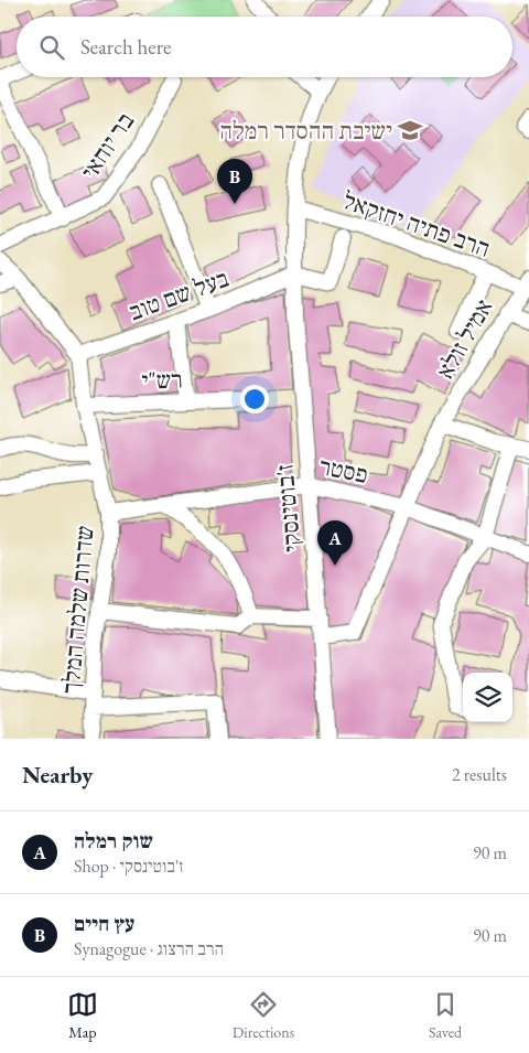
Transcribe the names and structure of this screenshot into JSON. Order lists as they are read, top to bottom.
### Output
{
  "streets": {
    "street": [
      "בר יוחאי",
      "הרב פתיה יחזקאל",
      "בעל שם טוב",
      "אמיל זולא",
      "רש\"י",
      "פסטר",
      "ז'בוטינסקי",
      "שדרות שלמה המלך"
    ]
  },
  "crossings": [
    ["הרב פתיה יחזקאל", "אמיל זולא"],
    ["הרב פתיה יחזקאל", "ז'בוטינסקי"],
    ["בעל שם טוב", "ז'בוטינסקי"],
    ["בעל שם טוב", "שדרות שלמה המלך"],
    ["אמיל זולא", "פסטר"],
    ["אמיל זולא", "ז'בוטינסקי"],
    ["רש\"י", "שדרות שלמה המלך"],
    ["פסטר", "ז'בוטינסקי"],
    ["פסטר", "שדרות שלמה המלך"]
  ],
  "places": {
    "school or university": ["ישיבת ההסדר רמלה"]
  },
  "page": {
    "search": "Search here",
    "pins": ["B", "A"],
    "heading": ["Nearby", "2 results"],
    "list": [
      {
        "mark": "A",
        "name": "שוק רמלה",
        "note": "Shop · ז'בוטינסקי",
        "value": "90 m"
      },
      {
        "mark": "B",
        "name": "עץ חיים",
        "note": "Synagogue · הרב הרצוג",
        "value": "90 m"
      }
    ],
    "nav": ["Map", "Directions", "Saved"]
  }
}
